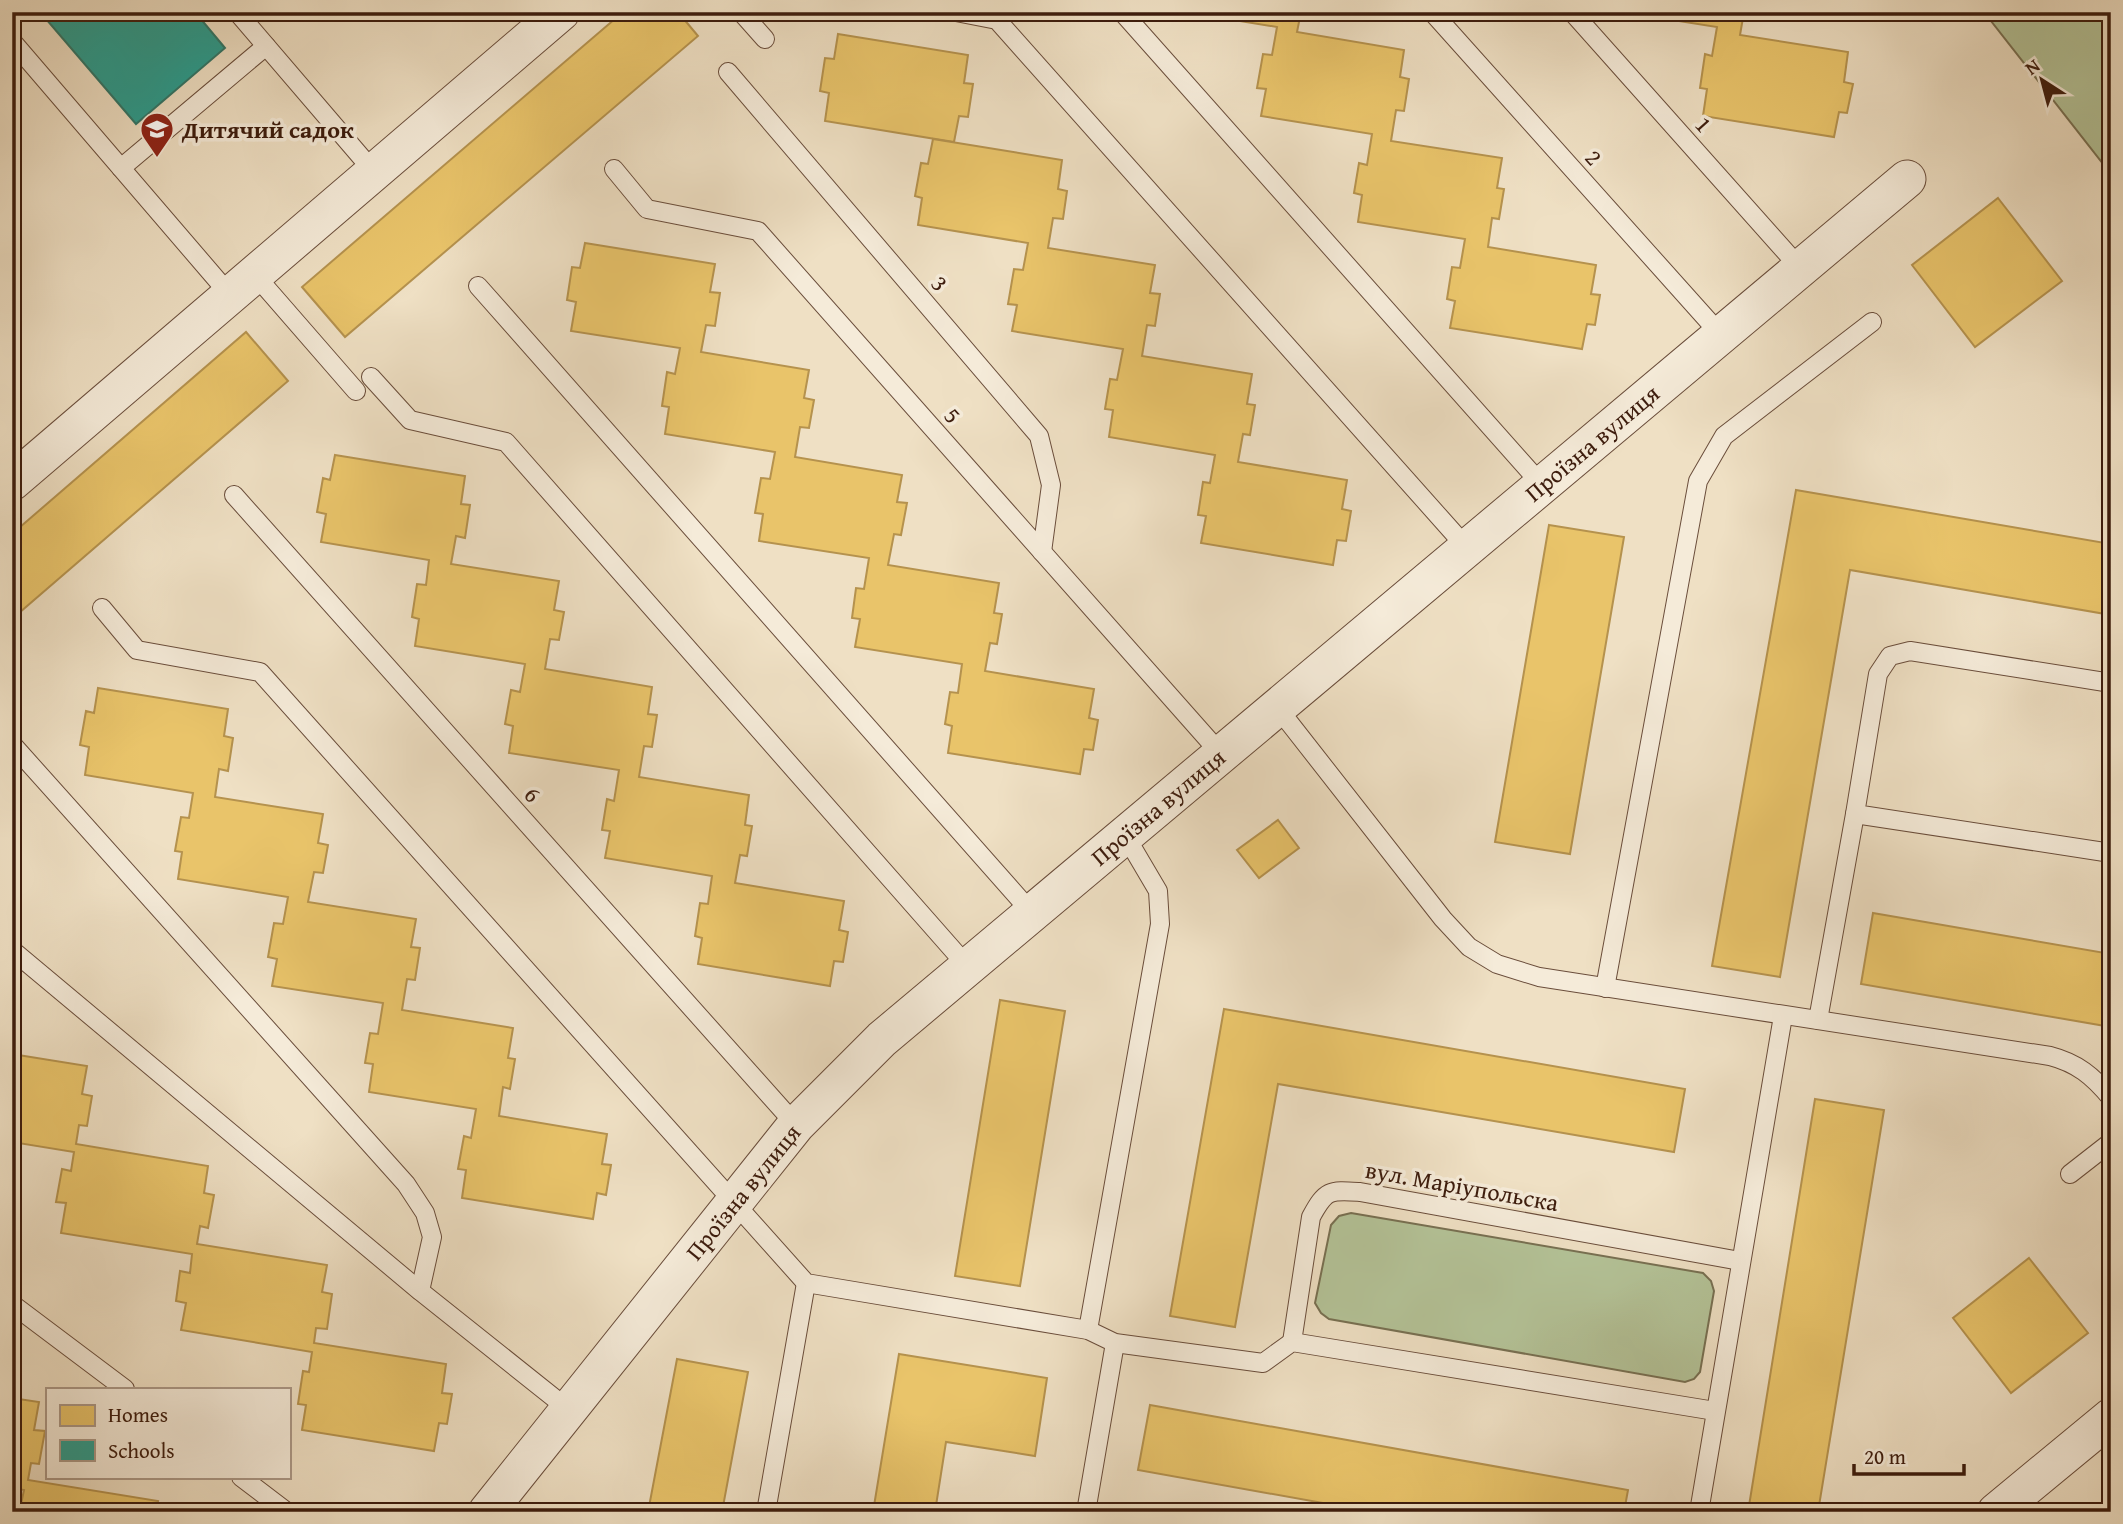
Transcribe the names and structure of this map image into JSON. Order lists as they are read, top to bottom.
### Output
{
  "streets": {
    "street": ["Проїзна вулиця"],
    "lane": [
      "1",
      "2",
      "3",
      "5",
      "6",
      "вул. Маріупольска"
    ]
  },
  "crossings": [
    ["1", "Проїзна вулиця"],
    ["2", "Проїзна вулиця"],
    ["3", "5"],
    ["5", "Проїзна вулиця"],
    ["Проїзна вулиця", "6"]
  ],
  "places": {
    "school or university": ["Дитячий садок"]
  },
  "legend": ["Homes", "Schools"],
  "scale_bar": "20 m",
  "north": "top left"
}
